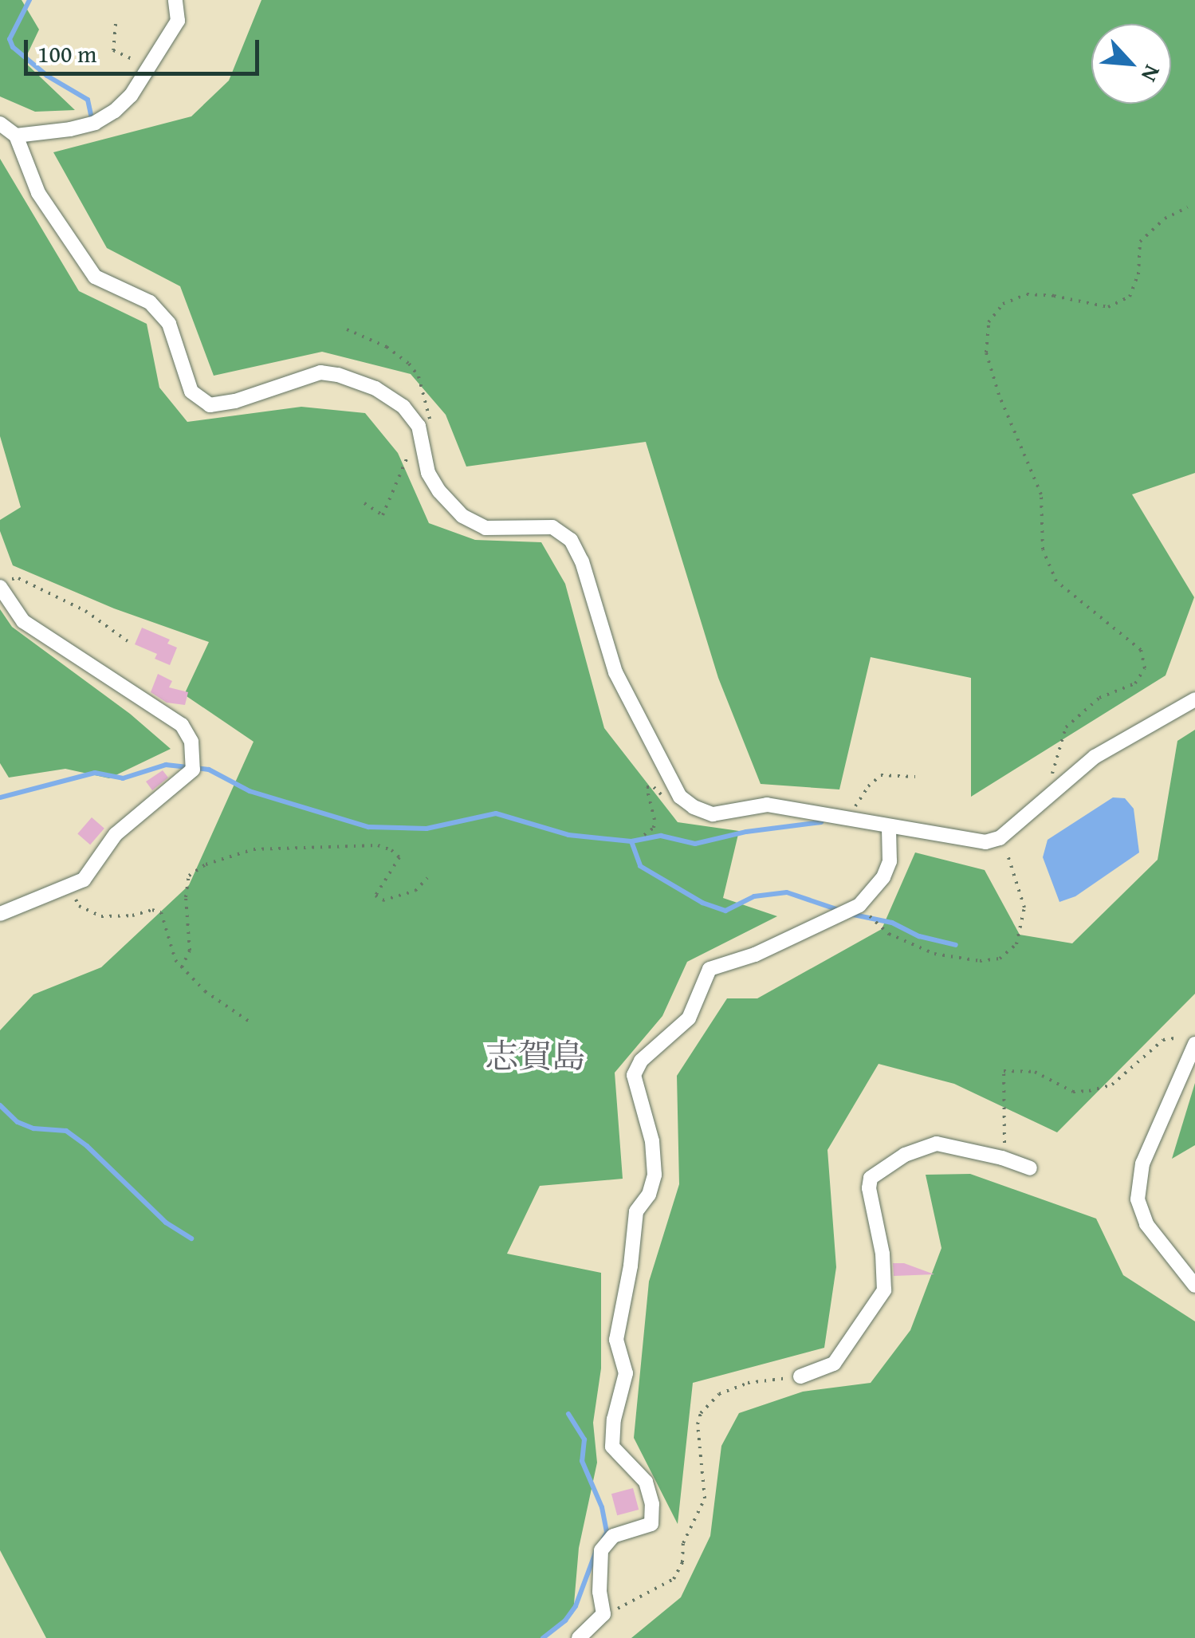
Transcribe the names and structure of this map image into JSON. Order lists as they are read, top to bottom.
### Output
{
  "districts": ["志賀島"],
  "scale_bar": "100 m",
  "north": "bottom right"
}
